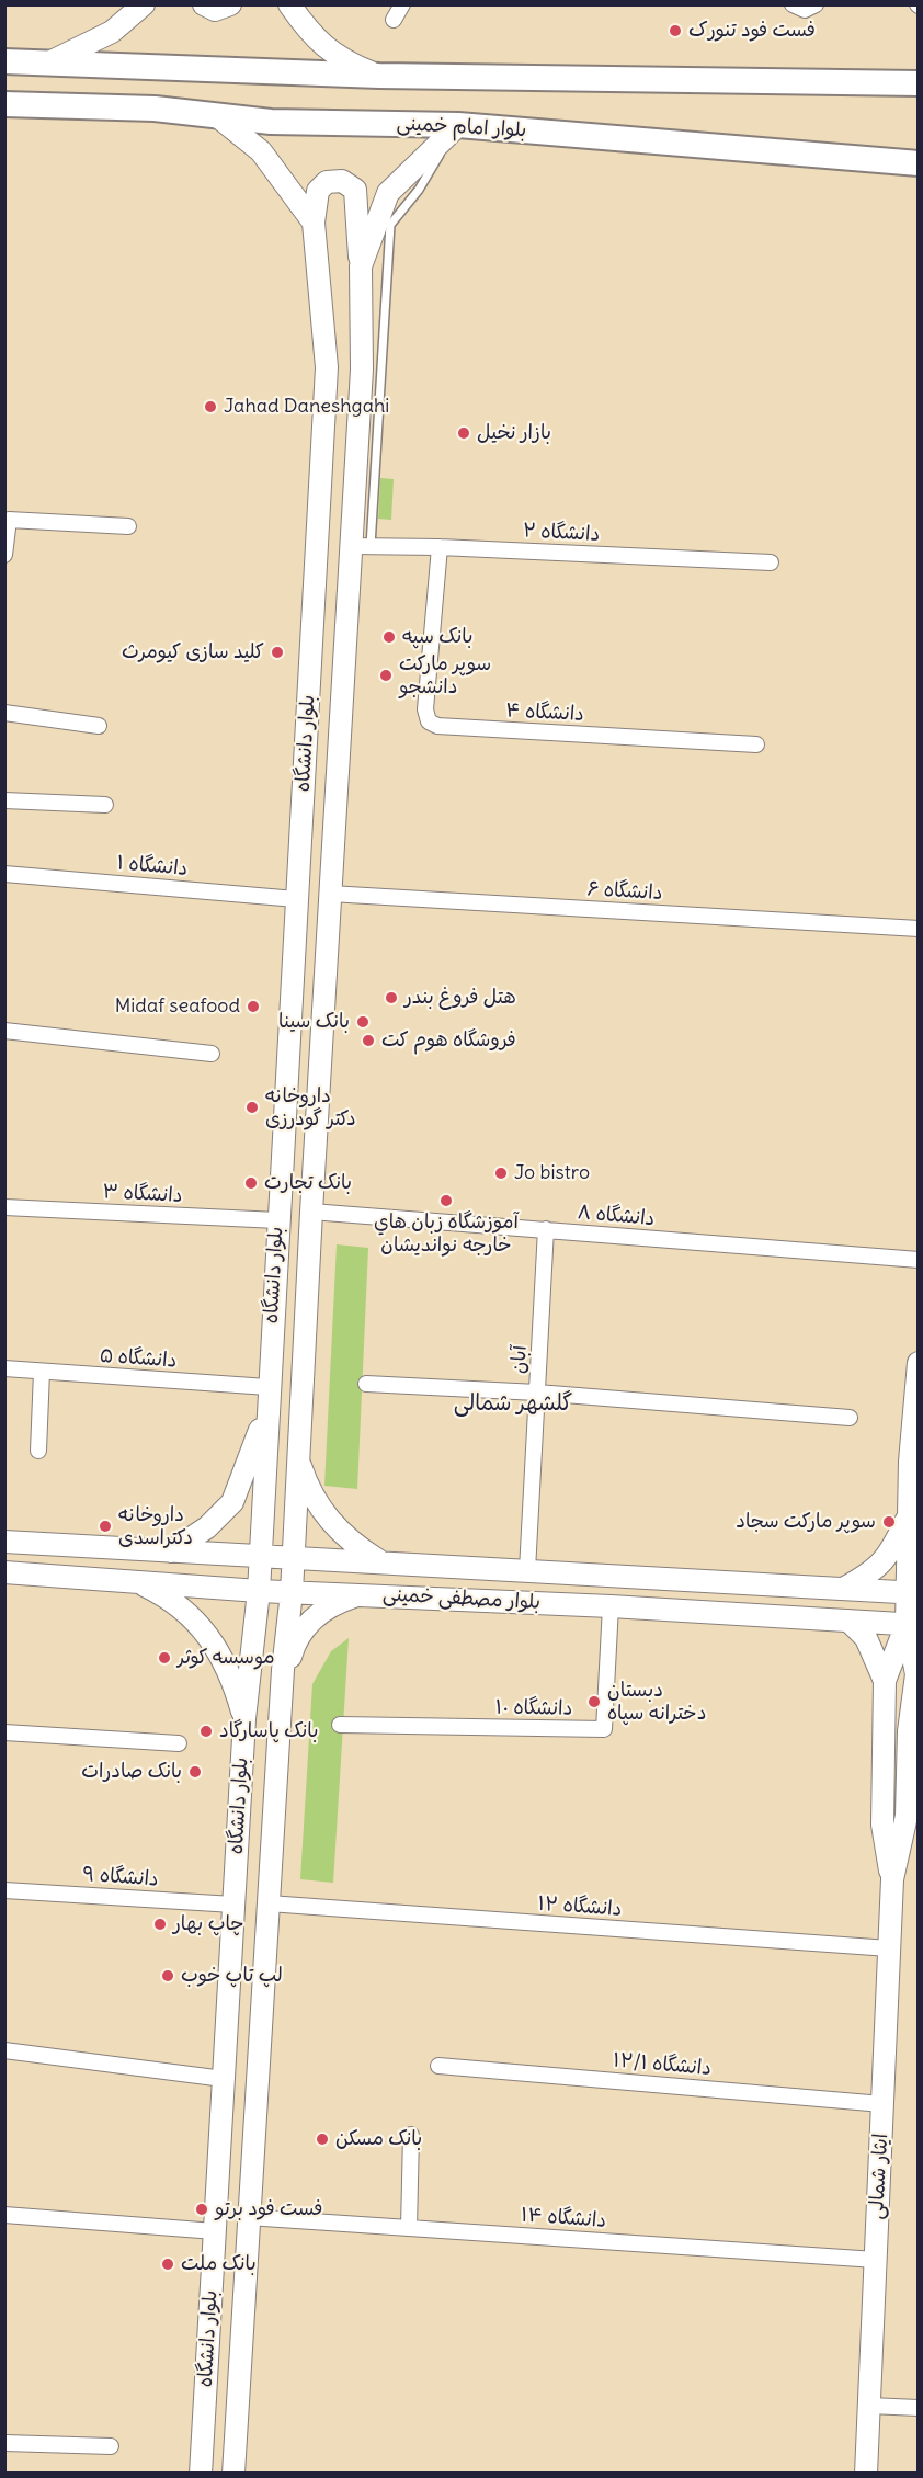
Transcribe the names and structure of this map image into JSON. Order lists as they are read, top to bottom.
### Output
{
  "streets": {
    "main road": [
      "بلوار امام خمینی",
      "بلوار دانشگاه",
      "بلوار مصطفی خمینی",
      "ایثار شمالی"
    ],
    "street": [
      "دانشگاه ۲",
      "دانشگاه ۴",
      "دانشگاه ۱",
      "دانشگاه ۶",
      "دانشگاه ۳",
      "دانشگاه ۸",
      "دانشگاه ۵",
      "آبان",
      "دانشگاه ۱۰",
      "دانشگاه ۹",
      "دانشگاه ۱۲",
      "دانشگاه ۱۲/۱",
      "دانشگاه ۱۴"
    ]
  },
  "crossings": [
    ["بلوار امام خمینی", "بلوار دانشگاه"],
    ["دانشگاه ۲", "دانشگاه ۴"],
    ["دانشگاه ۲", "بلوار دانشگاه"],
    ["بلوار دانشگاه", "دانشگاه ۱"],
    ["بلوار دانشگاه", "دانشگاه ۶"],
    ["بلوار دانشگاه", "دانشگاه ۳"],
    ["بلوار دانشگاه", "دانشگاه ۸"],
    ["بلوار دانشگاه", "دانشگاه ۵"],
    ["بلوار دانشگاه", "بلوار مصطفی خمینی"],
    ["بلوار دانشگاه", "دانشگاه ۹"],
    ["بلوار دانشگاه", "دانشگاه ۱۲"],
    ["بلوار دانشگاه", "دانشگاه ۱۴"],
    ["دانشگاه ۸", "آبان"],
    ["آبان", "بلوار مصطفی خمینی"],
    ["بلوار مصطفی خمینی", "دانشگاه ۱۰"],
    ["بلوار مصطفی خمینی", "ایثار شمالی"],
    ["دانشگاه ۱۲", "ایثار شمالی"],
    ["دانشگاه ۱۲/۱", "ایثار شمالی"],
    ["ایثار شمالی", "دانشگاه ۱۴"]
  ],
  "districts": ["گلشهر شمالی"],
  "places": [
    "فست فود تنورک",
    "Jahad Daneshgahi",
    "بازار نخیل",
    "بانک سپه",
    "کلید سازی کیومرث",
    "سوپر مارکت دانشجو",
    "هتل فروغ بندر",
    "Midaf seafood",
    "بانک سینا",
    "فروشگاه هوم کت",
    "داروخانه دکتر گودرزی",
    "Jo bistro",
    "بانک تجارت",
    "آموزشگاه زبان هاي خارجه نوانديشان",
    "سوپر مارکت سجاد",
    "داروخانه دکتراسدی",
    "موسسه کوثر",
    "دبستان دخترانه سپاه",
    "بانک پاسارگاد",
    "بانک صادرات",
    "چاپ بهار",
    "لپ تاپ خوب",
    "بانک مسکن",
    "فست فود برتو",
    "بانک ملت"
  ]
}
